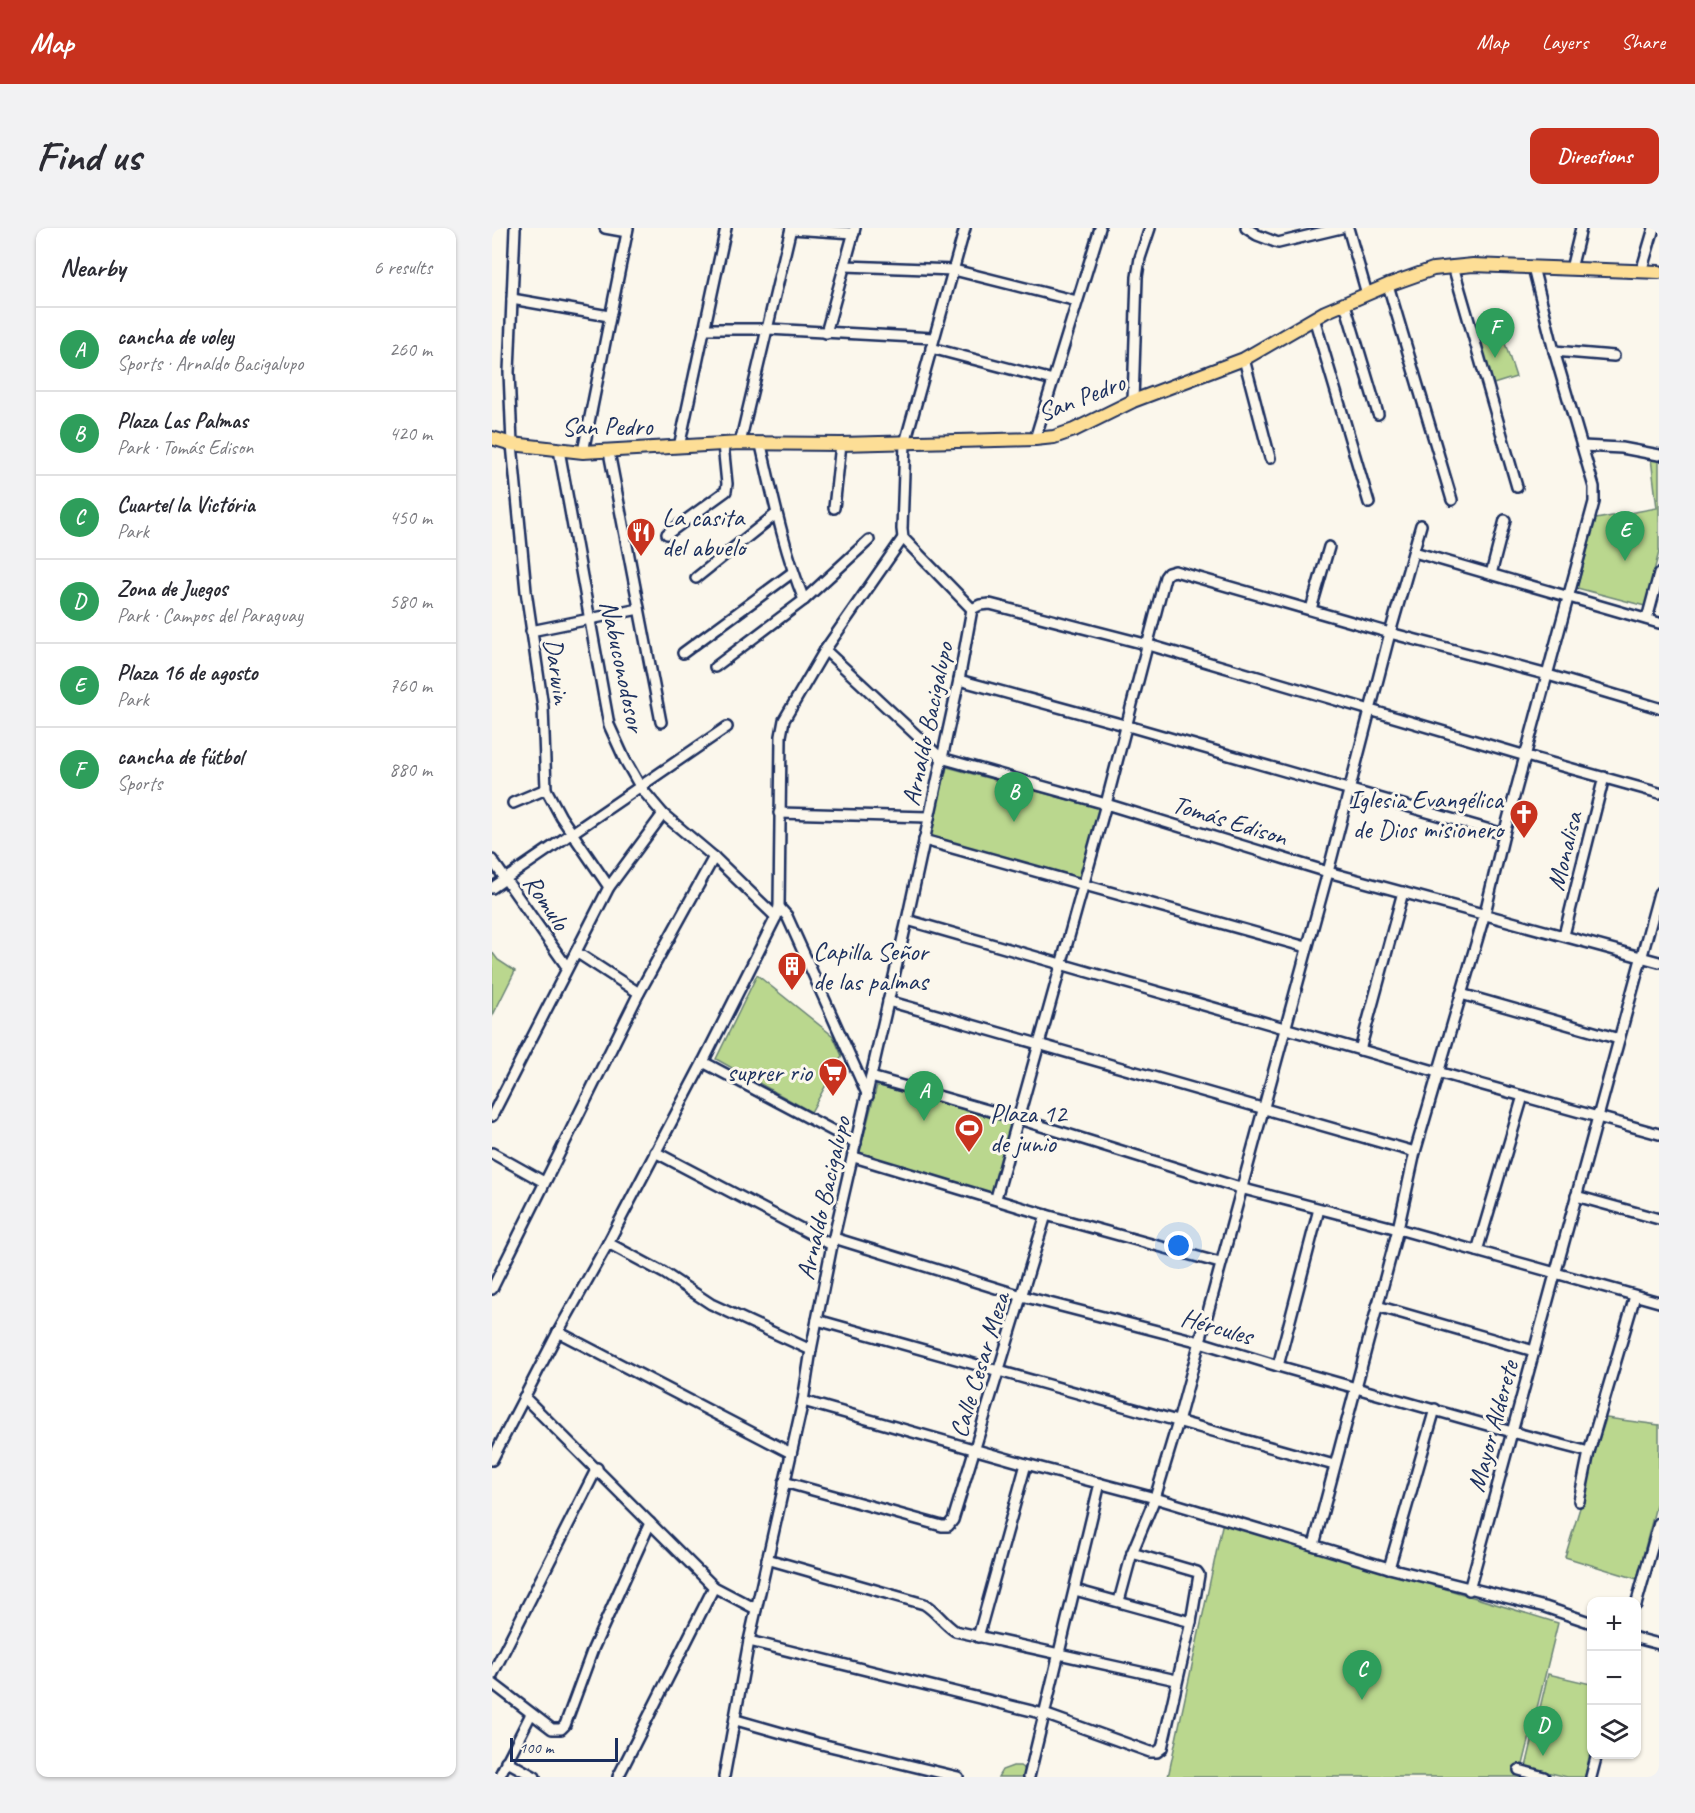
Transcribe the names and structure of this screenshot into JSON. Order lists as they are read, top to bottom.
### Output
{
  "streets": {
    "main road": ["San Pedro"],
    "street": [
      "Nabuconodosor",
      "Darwin",
      "Arnaldo Bacigalupo",
      "Tomás Edison",
      "Monalisa",
      "Romulo",
      "Hércules",
      "Calle Cesar Meza",
      "Mayor Alderete"
    ]
  },
  "crossings": [
    ["San Pedro", "Nabuconodosor"],
    ["San Pedro", "Darwin"],
    ["Nabuconodosor", "Arnaldo Bacigalupo"],
    ["Arnaldo Bacigalupo", "Tomás Edison"],
    ["Arnaldo Bacigalupo", "Hércules"],
    ["Arnaldo Bacigalupo", "Calle Cesar Meza"],
    ["Tomás Edison", "Monalisa"],
    ["Tomás Edison", "Mayor Alderete"],
    ["Hércules", "Calle Cesar Meza"],
    ["Hércules", "Mayor Alderete"]
  ],
  "places": {
    "restaurant": ["La casita del abuelo"],
    "church": ["Iglesia Evangélica de Dios misionero"],
    "building": ["Capilla Señor de las palmas"],
    "supermarket": ["suprer rio"],
    "sports": ["Plaza 12 de junio"]
  },
  "scale_bar": "100 m",
  "page": {
    "header": "Map",
    "nav": ["Map", "Layers", "Share"],
    "buttons": "Directions",
    "title": "Find us",
    "heading": ["Nearby", "6 results"],
    "list": [
      {
        "mark": "A",
        "name": "cancha de voley",
        "note": "Sports · Arnaldo Bacigalupo",
        "value": "260 m"
      },
      {
        "mark": "B",
        "name": "Plaza Las Palmas",
        "note": "Park · Tomás Edison",
        "value": "420 m"
      },
      {
        "mark": "C",
        "name": "Cuartel la Victória",
        "note": "Park",
        "value": "450 m"
      },
      {
        "mark": "D",
        "name": "Zona de Juegos",
        "note": "Park · Campos del Paraguay",
        "value": "580 m"
      },
      {
        "mark": "E",
        "name": "Plaza 16 de agosto",
        "note": "Park",
        "value": "760 m"
      },
      {
        "mark": "F",
        "name": "cancha de fútbol",
        "note": "Sports",
        "value": "880 m"
      }
    ],
    "pins": [
      "F",
      "E",
      "B",
      "A",
      "C",
      "D"
    ],
    "map_buttons": ["+", "−"],
    "scale": "100 m"
  }
}
